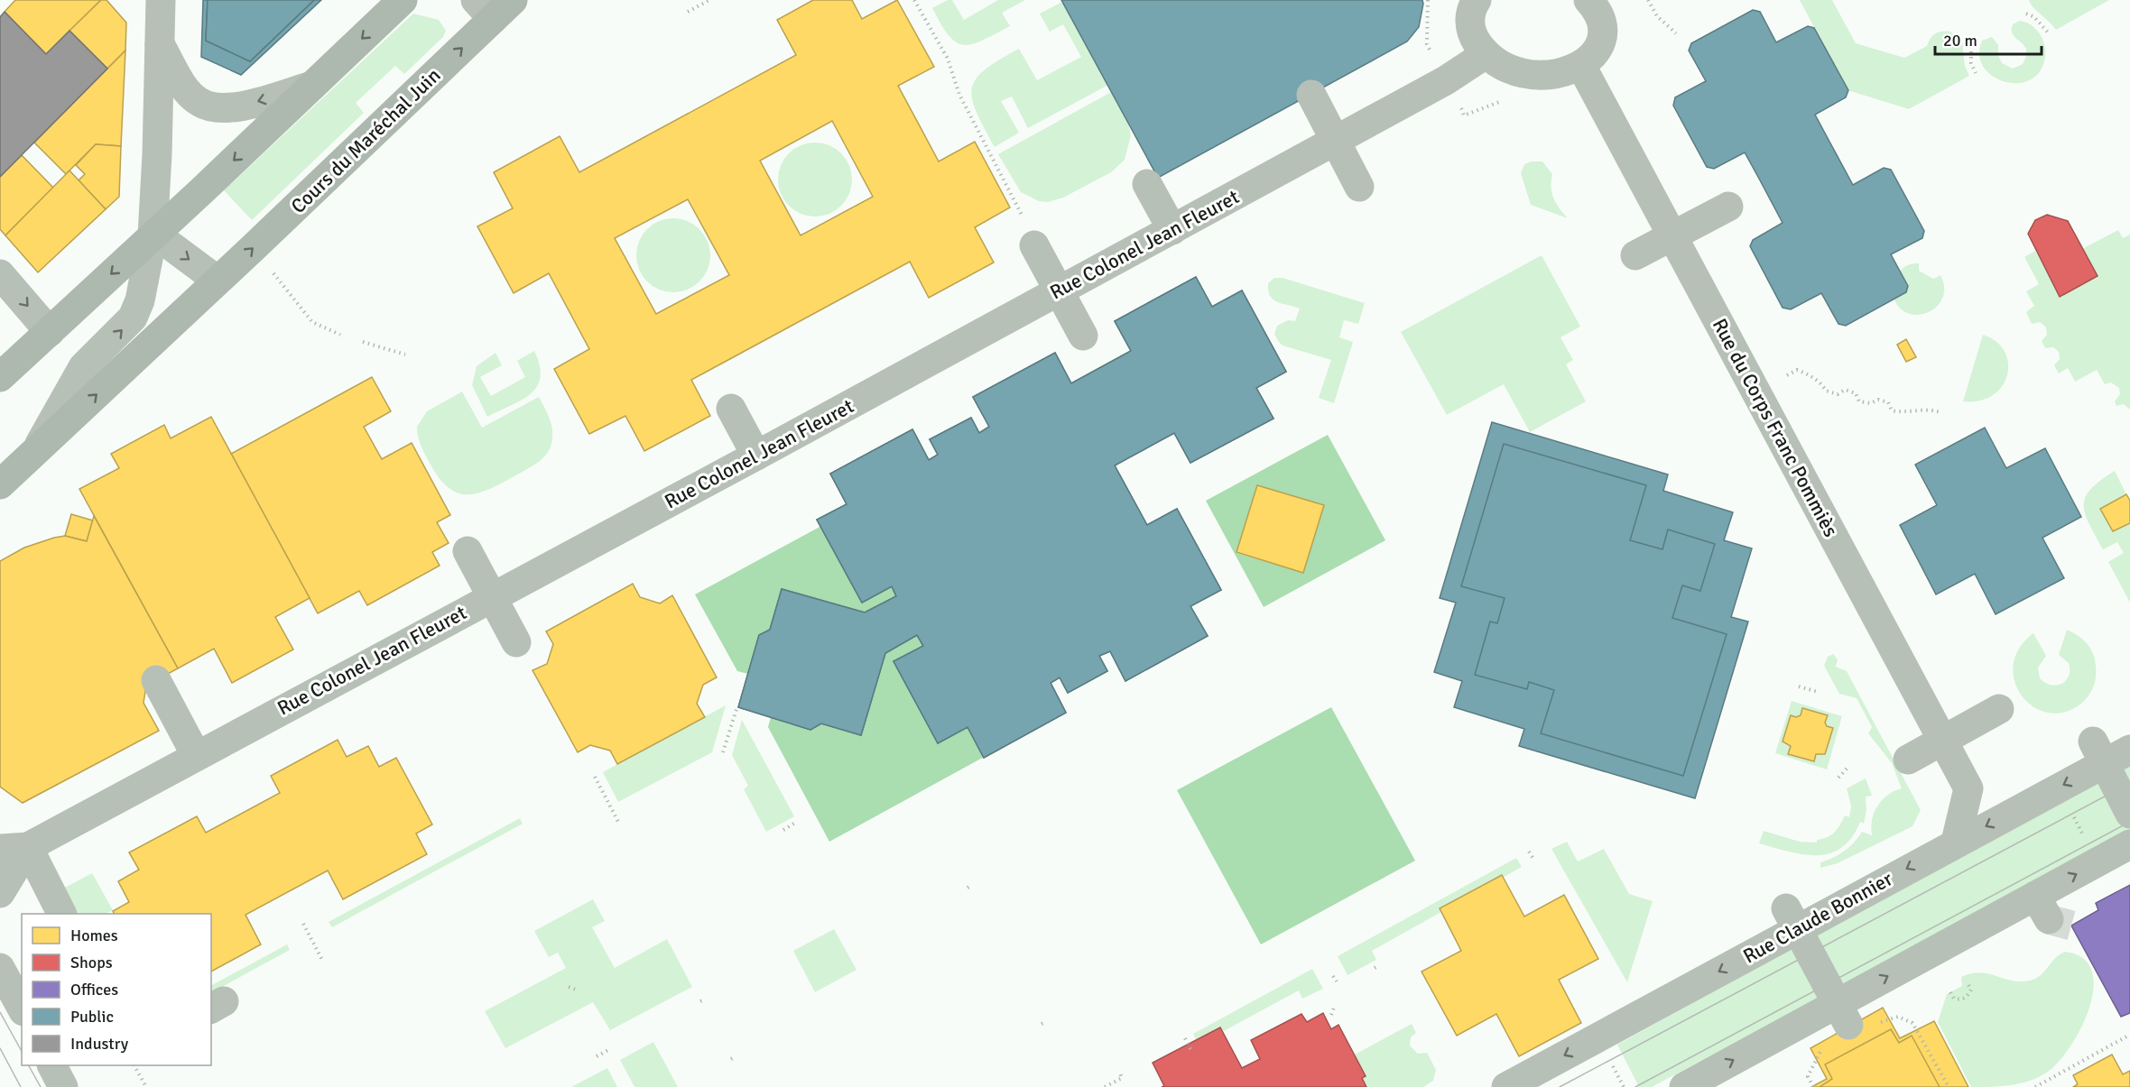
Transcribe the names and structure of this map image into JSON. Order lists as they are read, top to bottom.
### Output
{
  "streets": {
    "main road": ["Cours du Maréchal Juin"],
    "street": ["Rue Colonel Jean Fleuret", "Rue du Corps Franc Pommiès", "Rue Claude Bonnier"]
  },
  "one_way": ["Cours du Maréchal Juin"],
  "legend": [
    "Homes",
    "Shops",
    "Offices",
    "Public",
    "Industry"
  ],
  "scale_bar": "20 m"
}
